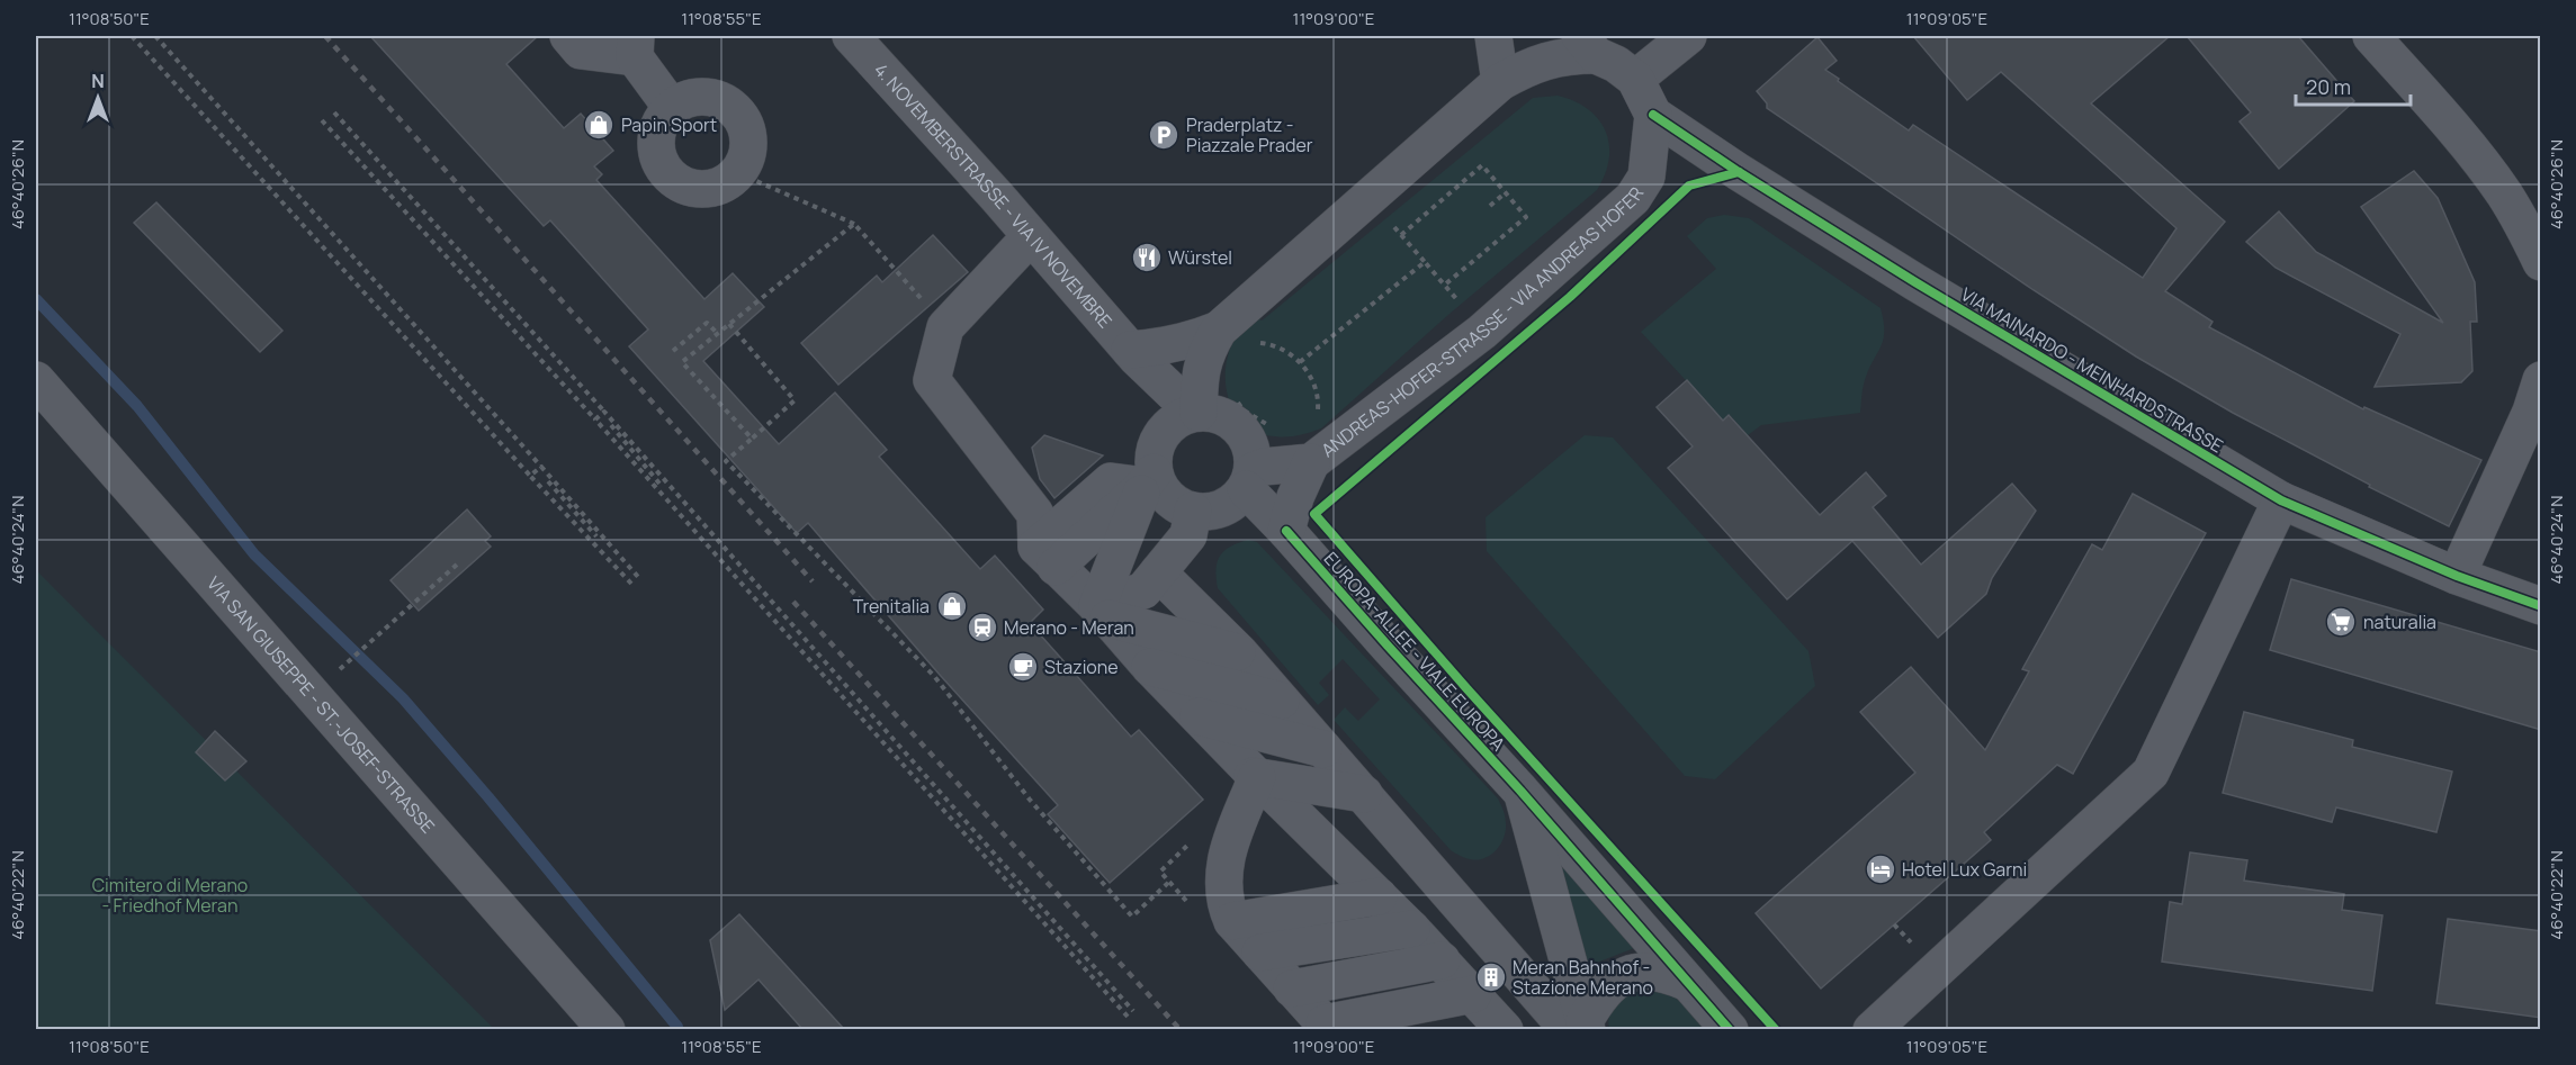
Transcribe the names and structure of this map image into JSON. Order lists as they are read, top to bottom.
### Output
{
  "streets": {
    "street": [
      "4. NOVEMBERSTRASSE - VIA IV NOVEMBRE",
      "ANDREAS-HOFER-STRASSE - VIA ANDREAS HOFER",
      "VIA MAINARDO - MEINHARDSTRASSE",
      "EUROPA-ALLEE - VIALE EUROPA",
      "VIA SAN GIUSEPPE - ST.-JOSEF-STRASSE"
    ]
  },
  "crossings": [
    ["4. NOVEMBERSTRASSE - VIA IV NOVEMBRE", "ANDREAS-HOFER-STRASSE - VIA ANDREAS HOFER"],
    ["4. NOVEMBERSTRASSE - VIA IV NOVEMBRE", "EUROPA-ALLEE - VIALE EUROPA"],
    ["ANDREAS-HOFER-STRASSE - VIA ANDREAS HOFER", "VIA MAINARDO - MEINHARDSTRASSE"],
    ["ANDREAS-HOFER-STRASSE - VIA ANDREAS HOFER", "EUROPA-ALLEE - VIALE EUROPA"]
  ],
  "parks": ["Cimitero di Merano - Friedhof Meran"],
  "places": {
    "shop": ["Papin Sport", "Trenitalia"],
    "parking": ["Praderplatz - Piazzale Prader"],
    "restaurant": ["Würstel"],
    "supermarket": ["naturalia"],
    "station": ["Merano - Meran"],
    "cafe": ["Stazione"],
    "hotel": ["Hotel Lux Garni"],
    "building": ["Meran Bahnhof - Stazione Merano"]
  },
  "scale_bar": "20 m",
  "north": "top",
  "coordinates": [
    "11°08'50\"E",
    "11°08'55\"E",
    "11°09'00\"E",
    "11°09'05\"E",
    "46°40'26\"N",
    "46°40'24\"N",
    "46°40'22\"N"
  ]
}
